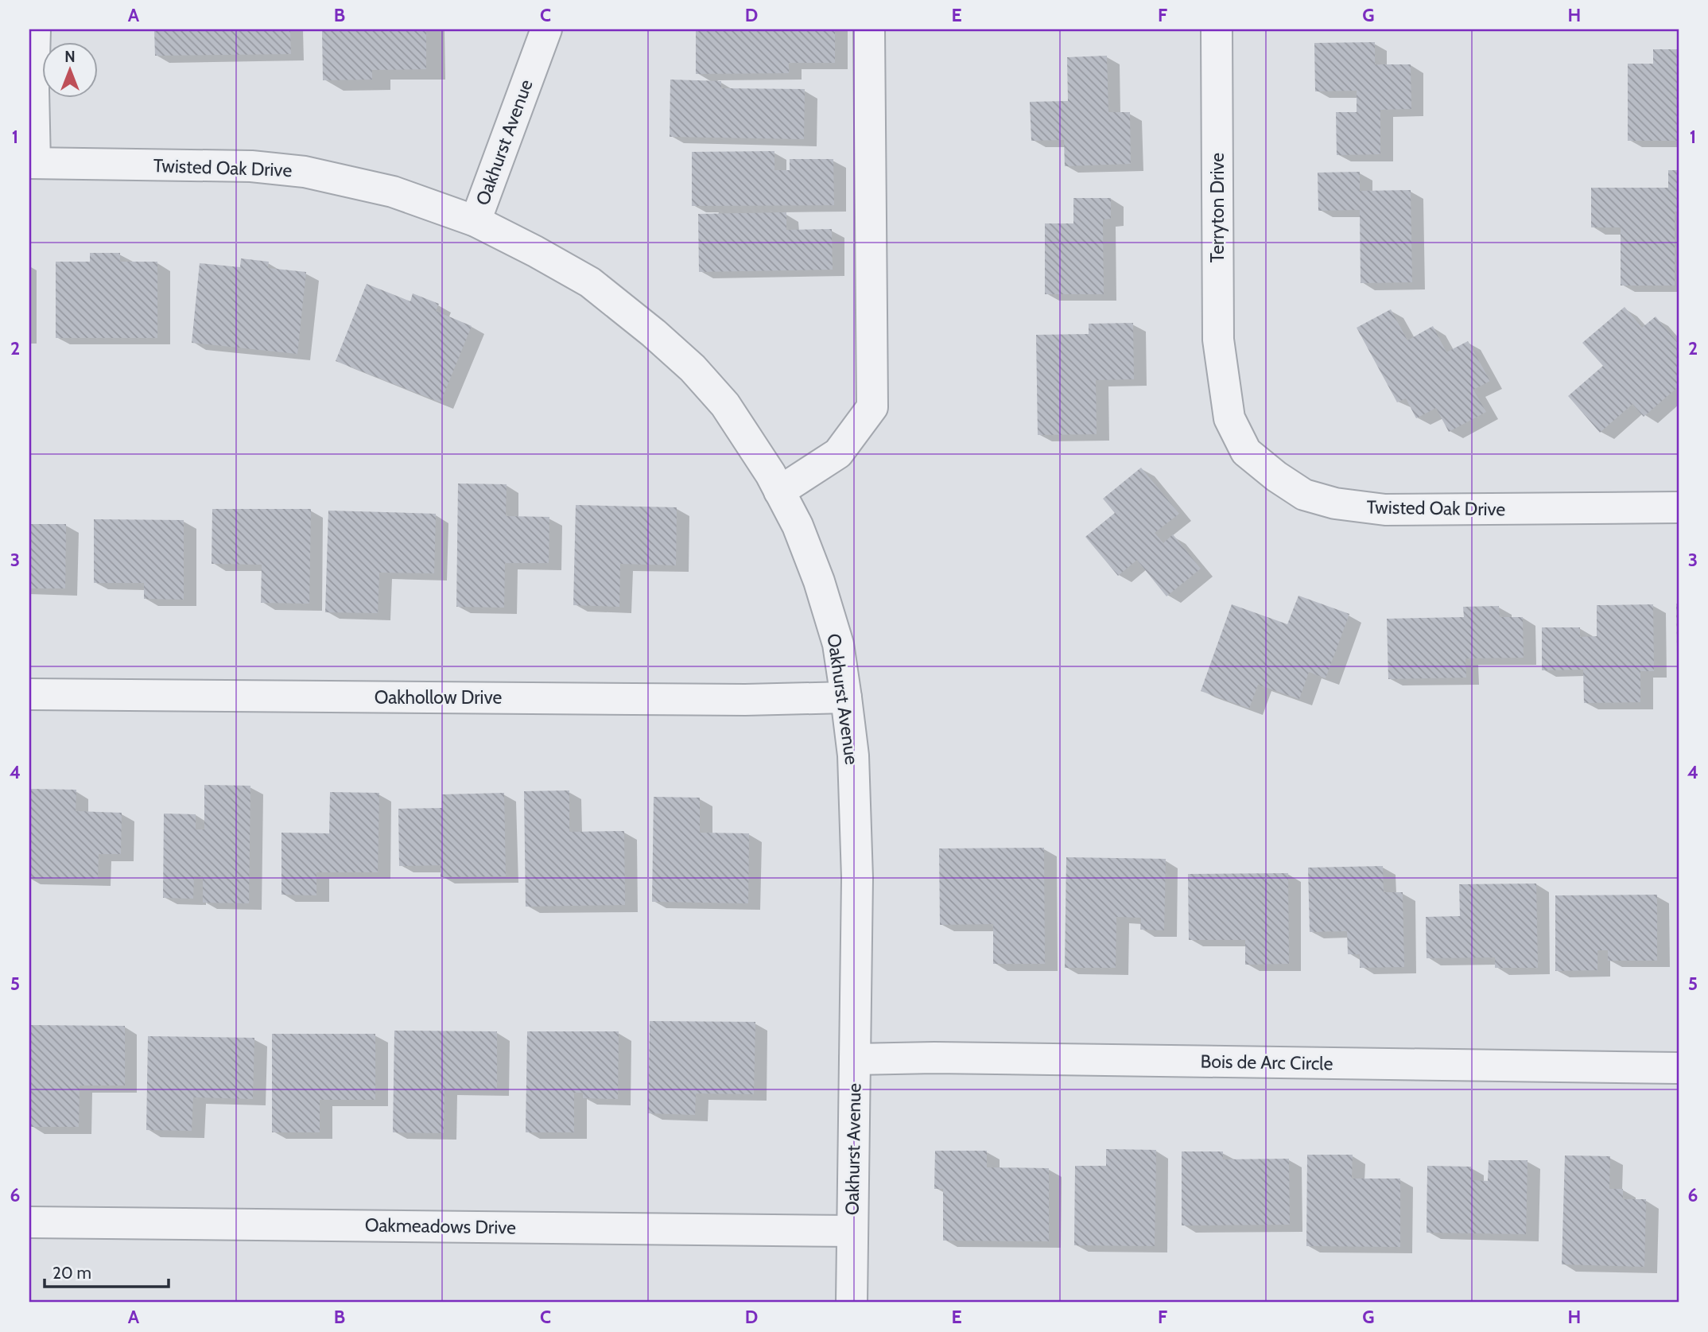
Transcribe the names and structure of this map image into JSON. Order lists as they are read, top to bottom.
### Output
{
  "streets": {
    "street": [
      "Oakhurst Avenue",
      "Twisted Oak Drive",
      "Terryton Drive",
      "Oakhollow Drive",
      "Bois de Arc Circle",
      "Oakmeadows Drive"
    ]
  },
  "crossings": [
    ["Oakhurst Avenue", "Twisted Oak Drive"],
    ["Oakhurst Avenue", "Oakhollow Drive"],
    ["Oakhurst Avenue", "Bois de Arc Circle"],
    ["Oakhurst Avenue", "Oakmeadows Drive"],
    ["Twisted Oak Drive", "Terryton Drive"]
  ],
  "scale_bar": "20 m",
  "north": "top",
  "grid": {
    "columns": [
      "A",
      "B",
      "C",
      "D",
      "E",
      "F",
      "G",
      "H"
    ],
    "rows": [
      "1",
      "2",
      "3",
      "4",
      "5",
      "6"
    ]
  }
}
